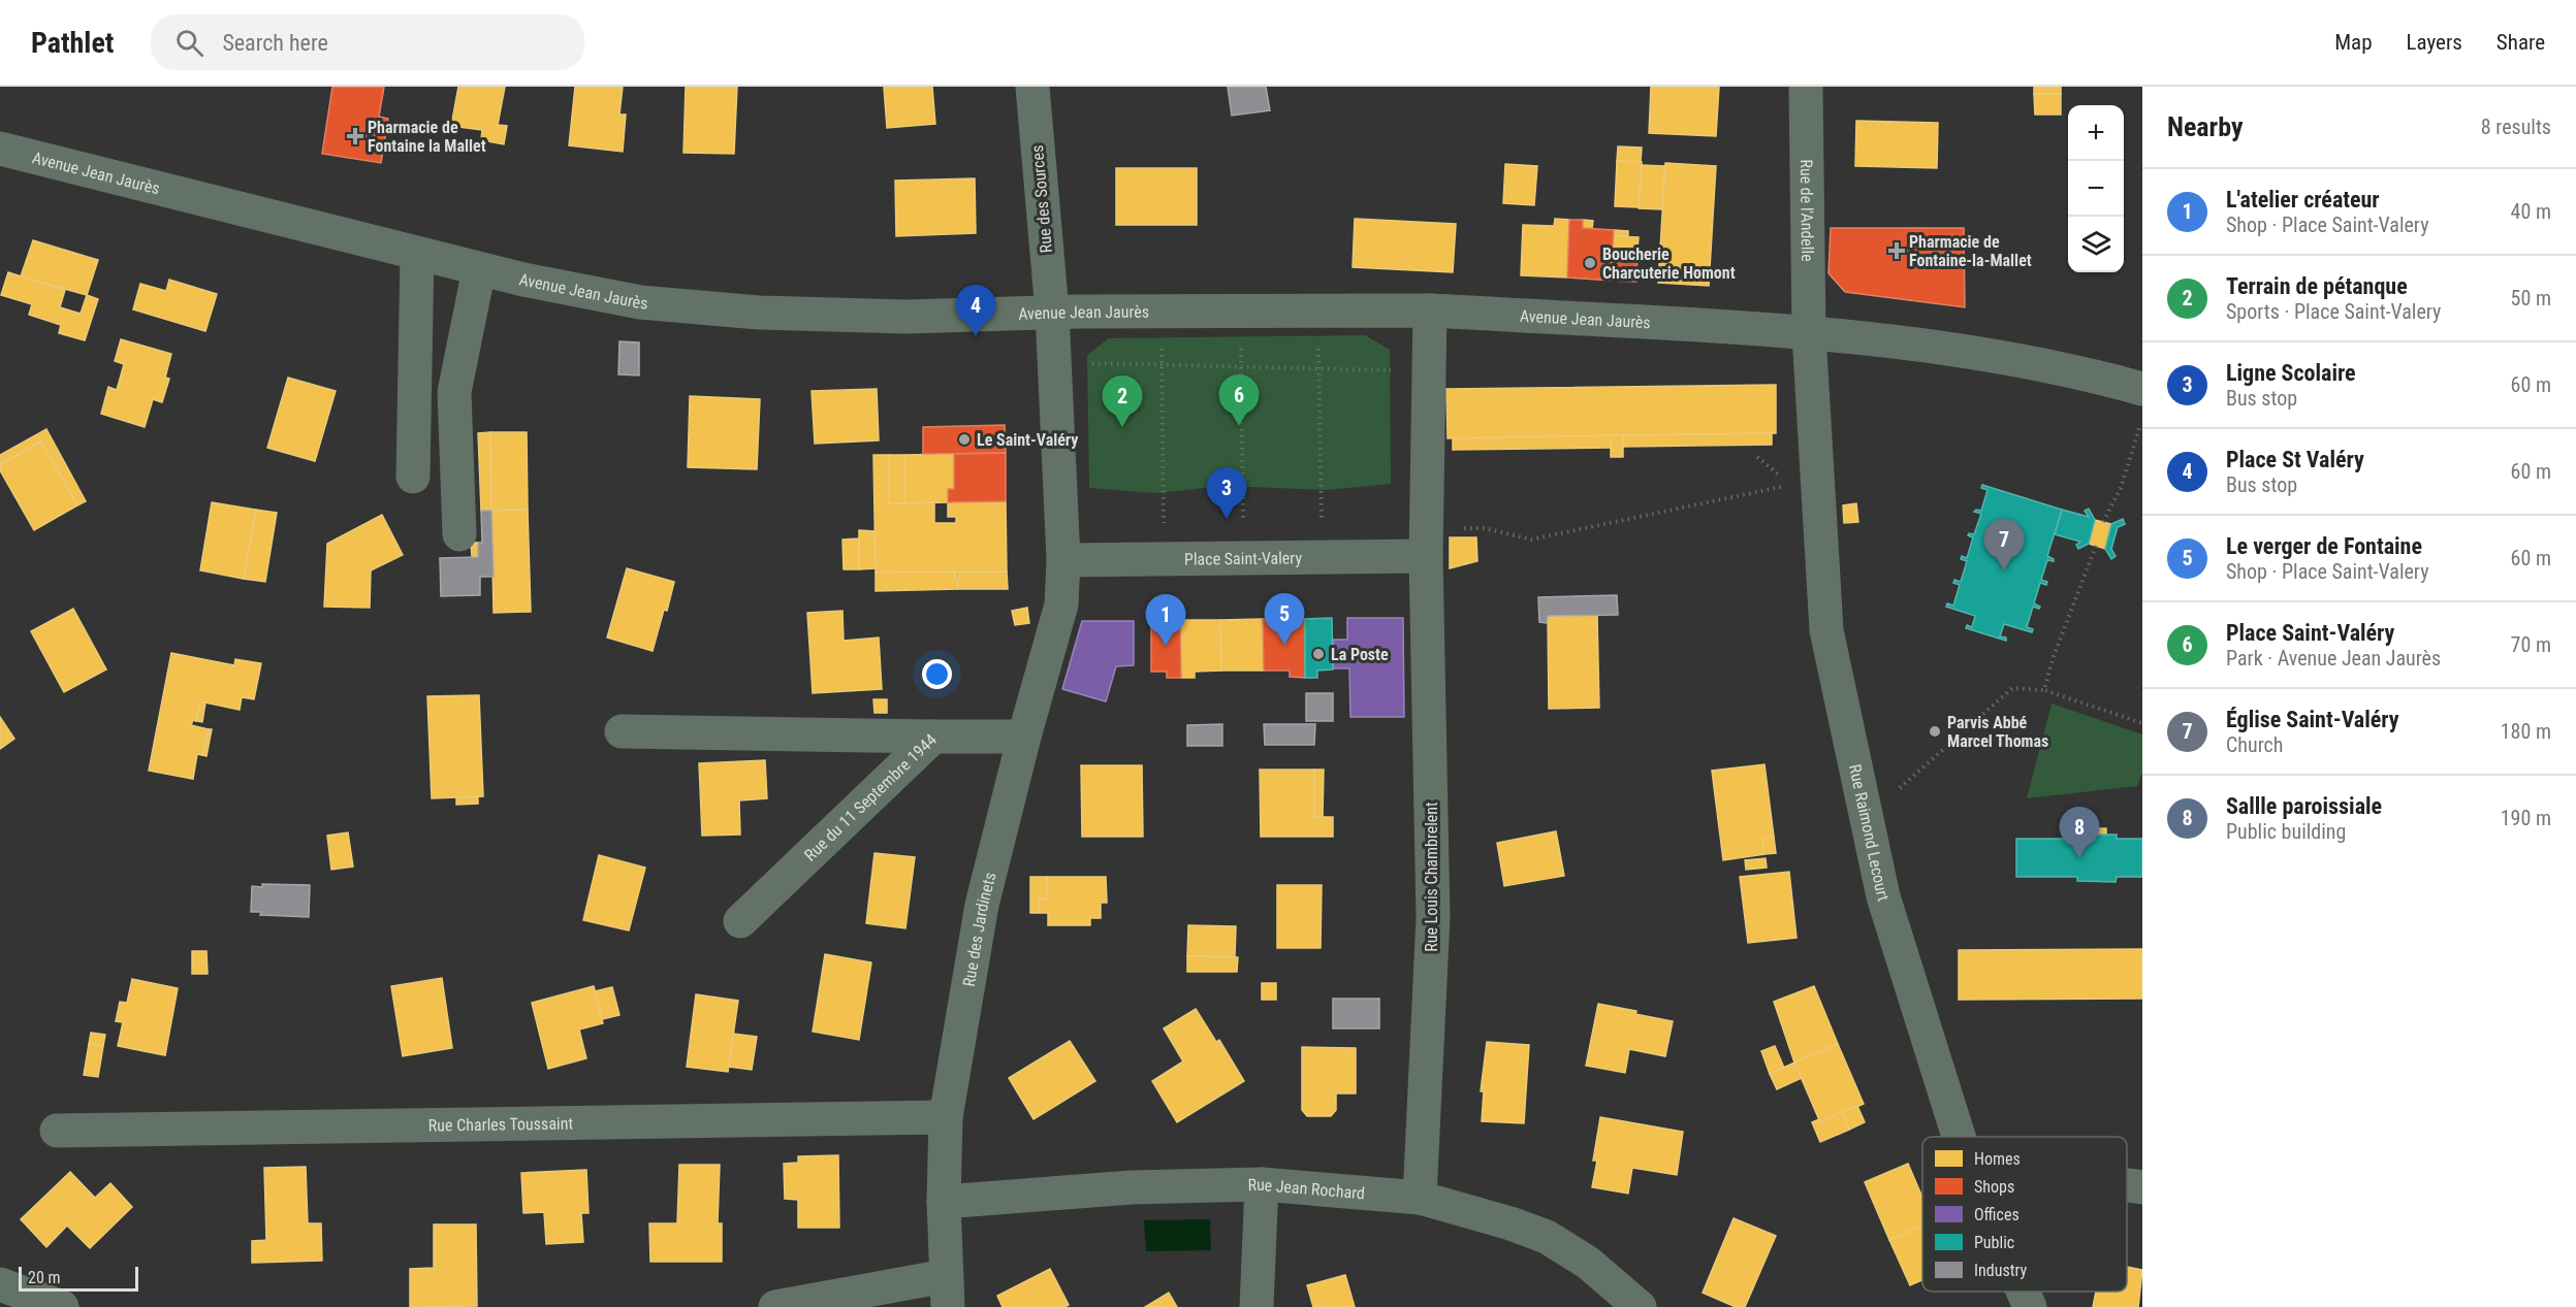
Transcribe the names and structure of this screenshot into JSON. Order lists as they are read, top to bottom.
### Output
{
  "streets": {
    "street": [
      "Avenue Jean Jaurès",
      "Rue des Sources",
      "Rue de l'Andelle",
      "Place Saint-Valery",
      "Rue du 11 Septembre 1944",
      "Rue Raimond Lecourt",
      "Rue Louis Chambrelent",
      "Rue des Jardinets",
      "Rue Charles Toussaint",
      "Rue Jean Rochard"
    ]
  },
  "crossings": [
    ["Avenue Jean Jaurès", "Rue des Sources"],
    ["Avenue Jean Jaurès", "Rue de l'Andelle"],
    ["Avenue Jean Jaurès", "Rue Raimond Lecourt"],
    ["Rue de l'Andelle", "Rue Raimond Lecourt"],
    ["Place Saint-Valery", "Rue Louis Chambrelent"],
    ["Place Saint-Valery", "Rue des Jardinets"],
    ["Rue du 11 Septembre 1944", "Rue des Jardinets"],
    ["Rue Louis Chambrelent", "Rue Jean Rochard"],
    ["Rue des Jardinets", "Rue Charles Toussaint"],
    ["Rue des Jardinets", "Rue Jean Rochard"]
  ],
  "places": {
    "health": ["Pharmacie de Fontaine la Mallet", "Pharmacie de Fontaine-la-Mallet"],
    "other": [
      "Boucherie Charcuterie Homont",
      "Le Saint-Valéry",
      "La Poste",
      "Parvis Abbé Marcel Thomas"
    ]
  },
  "legend": [
    "Homes",
    "Shops",
    "Offices",
    "Public",
    "Industry"
  ],
  "scale_bar": "20 m",
  "page": {
    "header": "Pathlet",
    "search": "Search here",
    "nav": ["Map", "Layers", "Share"],
    "heading": ["Nearby", "8 results"],
    "map_buttons": ["+", "−"],
    "list": [
      {
        "mark": "1",
        "name": "L'atelier créateur",
        "note": "Shop · Place Saint-Valery",
        "value": "40 m"
      },
      {
        "mark": "2",
        "name": "Terrain de pétanque",
        "note": "Sports · Place Saint-Valery",
        "value": "50 m"
      },
      {
        "mark": "3",
        "name": "Ligne Scolaire",
        "note": "Bus stop",
        "value": "60 m"
      },
      {
        "mark": "4",
        "name": "Place St Valéry",
        "note": "Bus stop",
        "value": "60 m"
      },
      {
        "mark": "5",
        "name": "Le verger de Fontaine",
        "note": "Shop · Place Saint-Valery",
        "value": "60 m"
      },
      {
        "mark": "6",
        "name": "Place Saint-Valéry",
        "note": "Park · Avenue Jean Jaurès",
        "value": "70 m"
      },
      {
        "mark": "7",
        "name": "Église Saint-Valéry",
        "note": "Church",
        "value": "180 m"
      },
      {
        "mark": "8",
        "name": "Sallle paroissiale",
        "note": "Public building",
        "value": "190 m"
      }
    ],
    "pins": [
      "4",
      "6",
      "2",
      "3",
      "7",
      "5",
      "1",
      "8"
    ],
    "scale": "20 m"
  }
}
